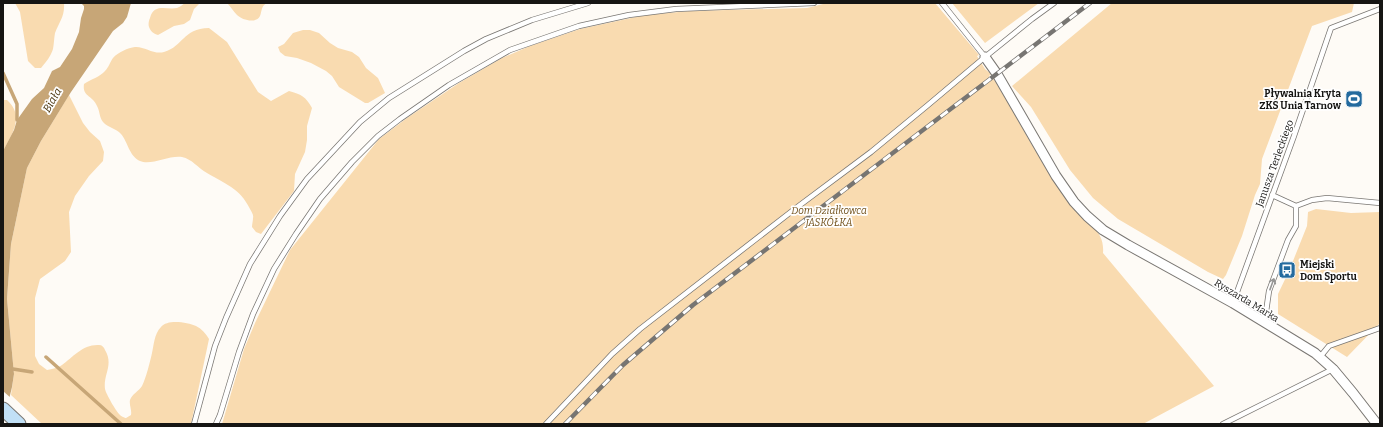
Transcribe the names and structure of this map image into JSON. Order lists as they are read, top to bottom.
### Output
{
  "streets": {
    "street": ["Ryszarda Marka"],
    "lane": ["Janusza Terleckiego"]
  },
  "crossings": [
    ["Janusza Terleckiego", "Ryszarda Marka"]
  ],
  "water": ["Biała"],
  "parks": ["Dom Działkowca JASKÓŁKA"],
  "places": {
    "sports": ["Pływalnia Kryta ZKS Unia Tarnow"],
    "bus stop": ["Miejski Dom Sportu"]
  }
}
